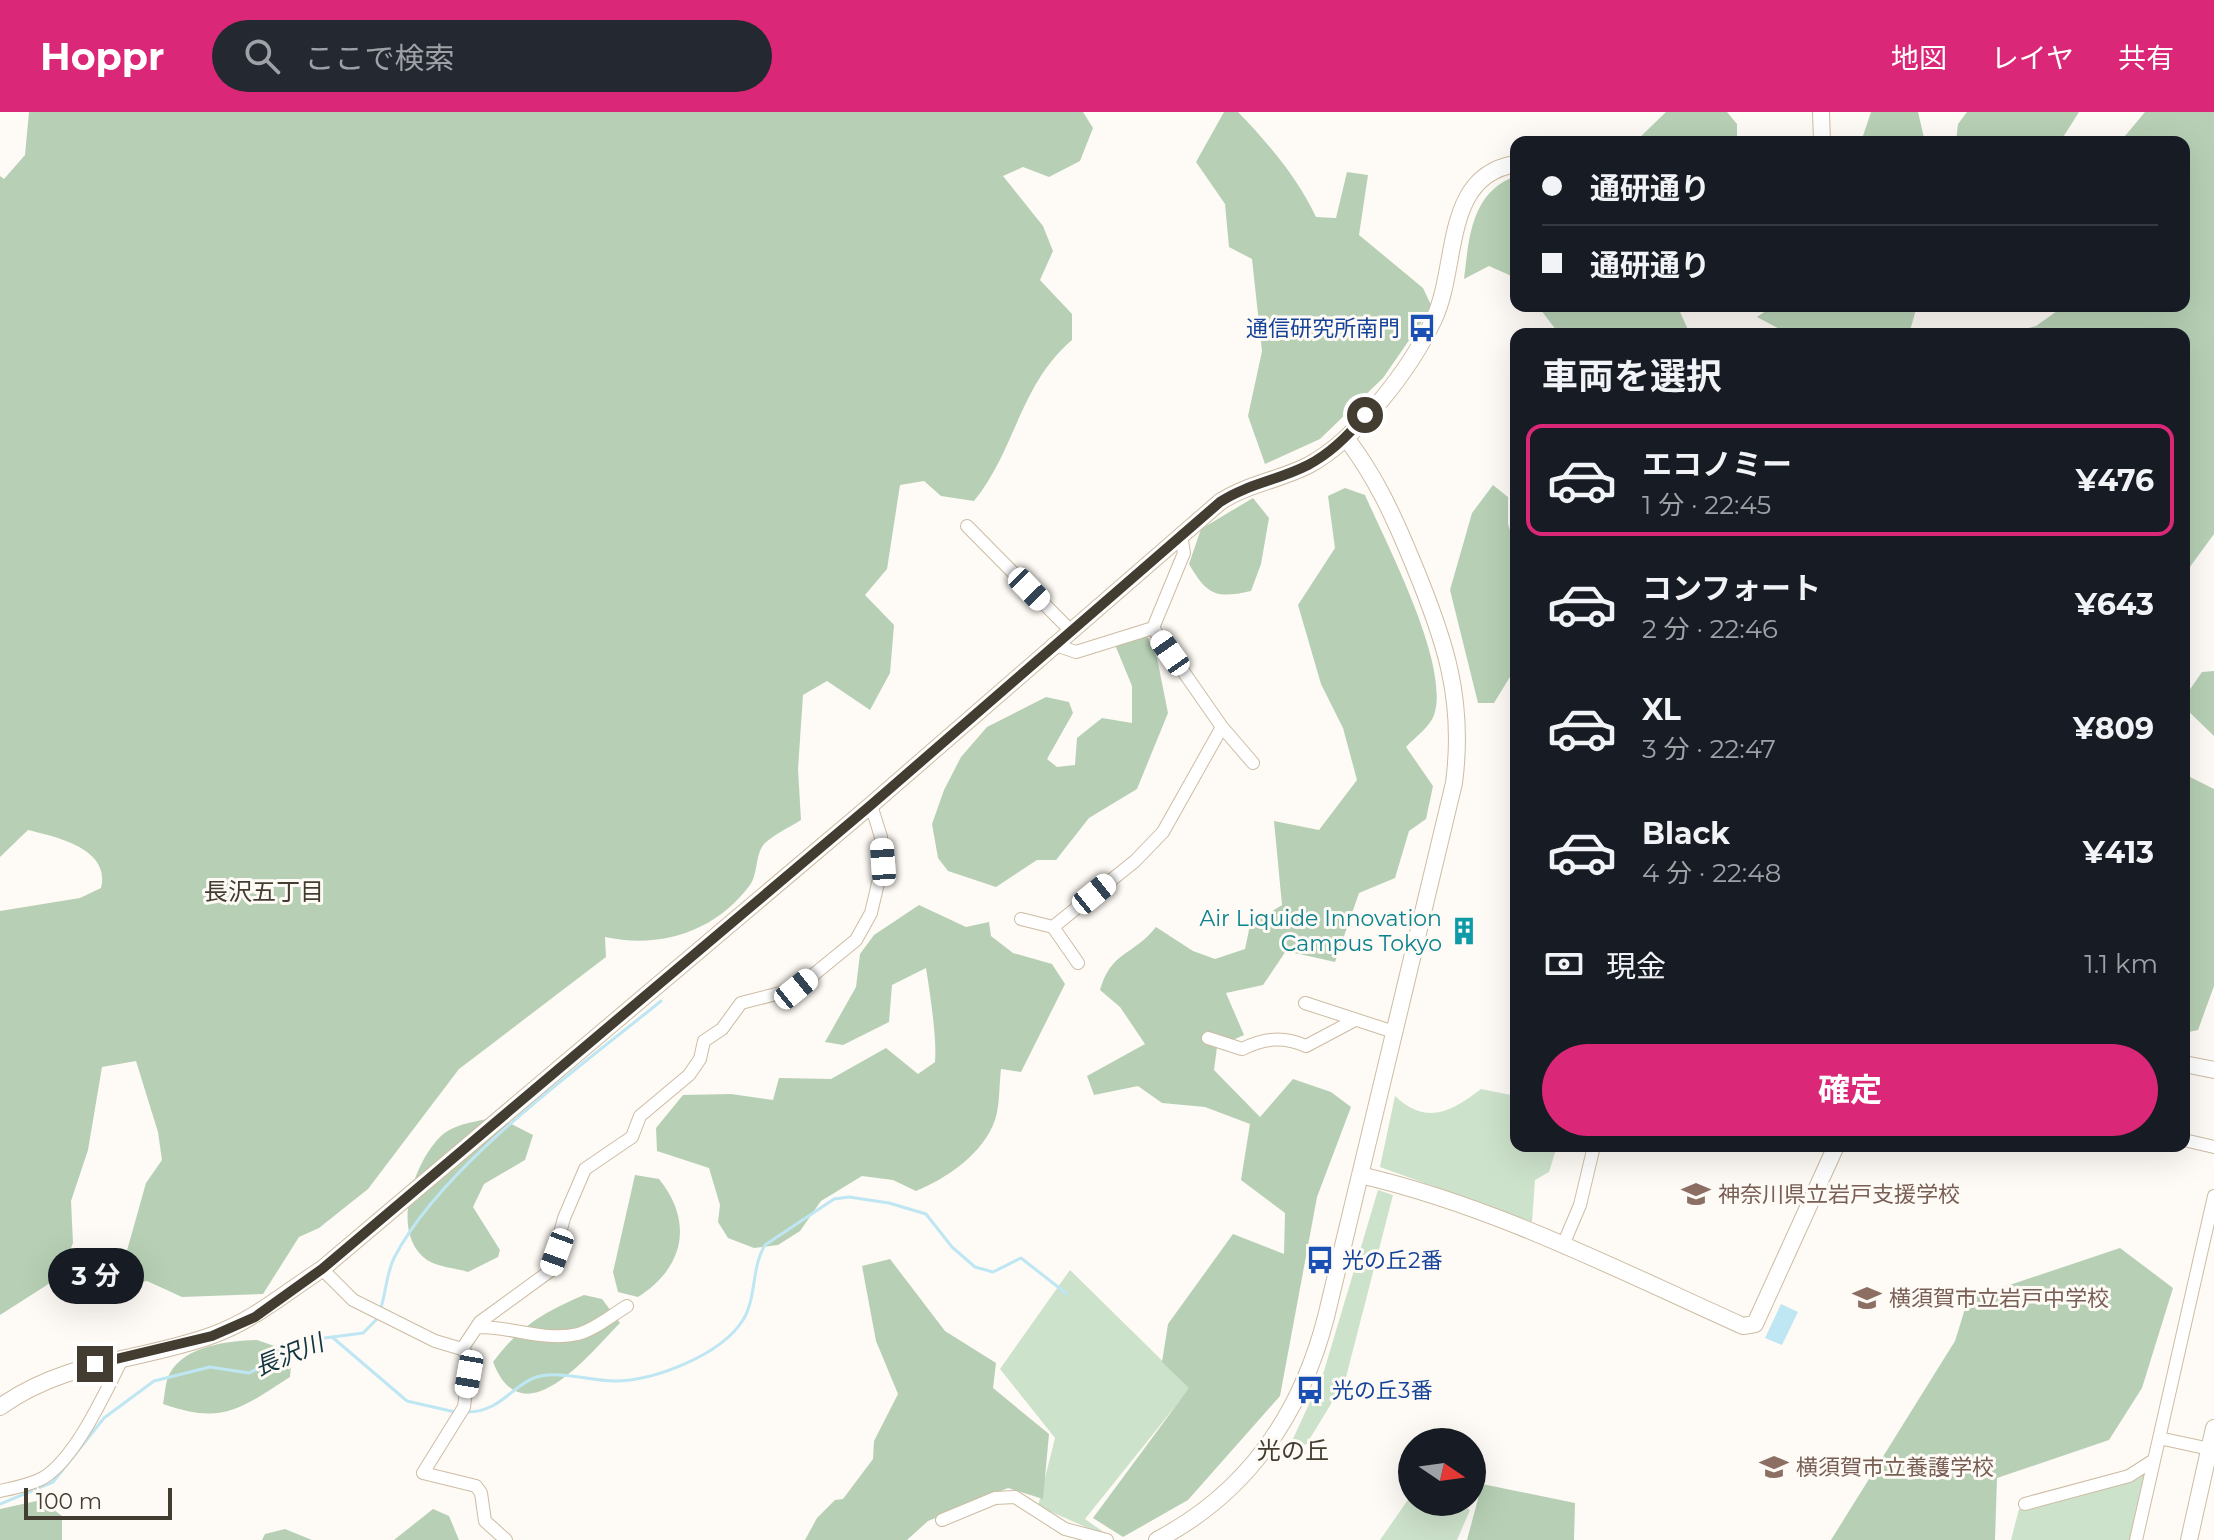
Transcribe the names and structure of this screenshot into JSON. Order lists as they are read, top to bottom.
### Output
{
  "districts": ["長沢五丁目", "光の丘"],
  "water": ["長沢川"],
  "places": {
    "bus stop": ["通信研究所南門", "光の丘2番", "光の丘3番"],
    "building": ["Air Liquide Innovation Campus Tokyo"],
    "school or university": ["神奈川県立岩戸支援学校", "横須賀市立岩戸中学校", "横須賀市立養護学校"]
  },
  "scale_bar": "100 m",
  "north": "right",
  "page": {
    "header": "Hoppr",
    "search": "ここで検索",
    "nav": ["地図", "レイヤ", "共有"],
    "banner": ["通研通り", "通研通り"],
    "heading": "車両を選択",
    "list": [
      {
        "name": "エコノミー",
        "note": "1 分 · 22:45",
        "value": "¥476"
      },
      {
        "name": "コンフォート",
        "note": "2 分 · 22:46",
        "value": "¥643"
      },
      {
        "name": "XL",
        "note": "3 分 · 22:47",
        "value": "¥809"
      },
      {
        "name": "Black",
        "note": "4 分 · 22:48",
        "value": "¥413"
      }
    ],
    "pay": ["現金", "1.1 km"],
    "buttons": "確定",
    "bubble": "3 分",
    "scale": "100 m"
  }
}
